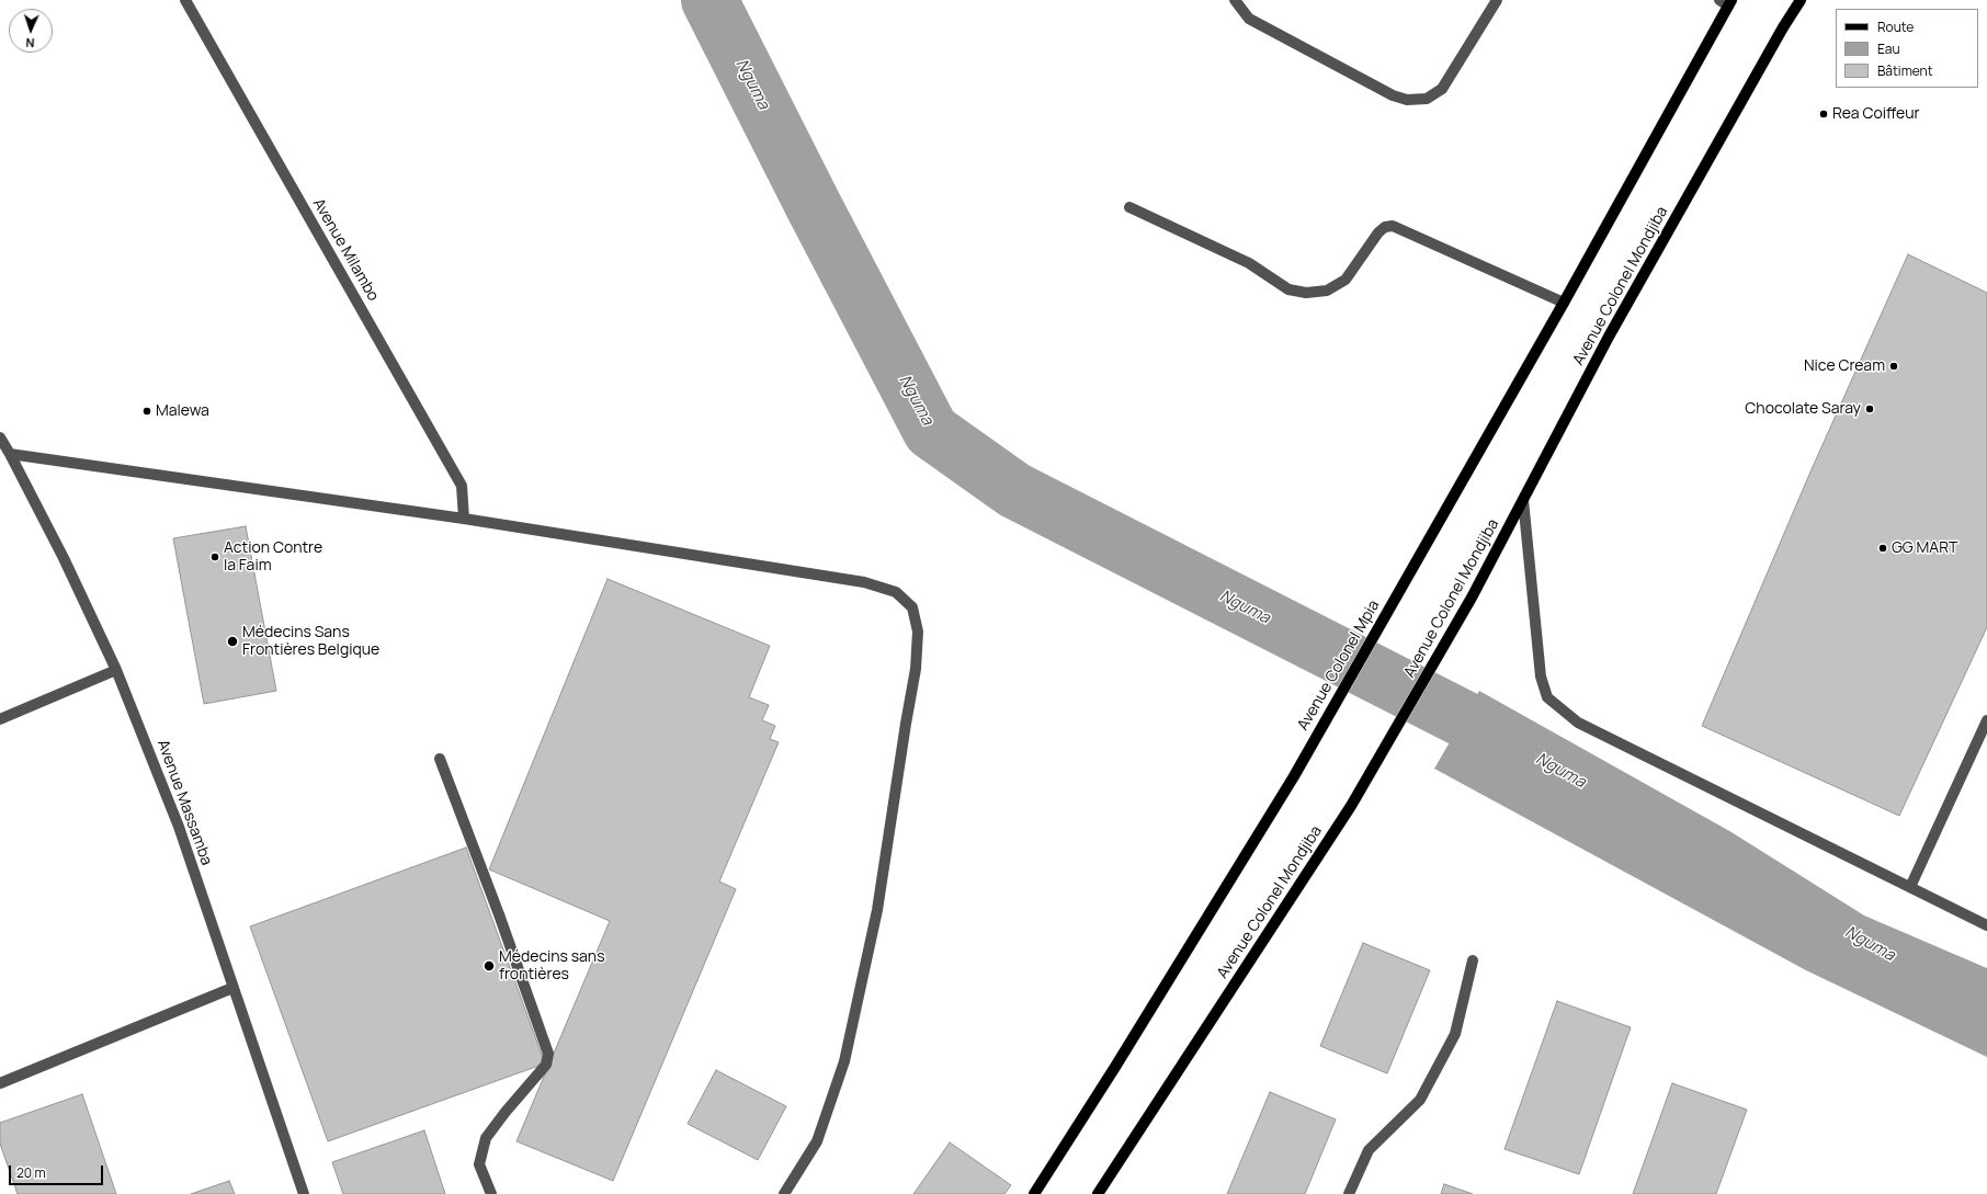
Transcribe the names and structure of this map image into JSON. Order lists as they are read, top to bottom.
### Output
{
  "streets": {
    "main road": ["Avenue Colonel Mondjiba", "Avenue Colonel Mpia"],
    "street": ["Avenue Milambo", "Avenue Massamba"]
  },
  "water": ["Nguma"],
  "places": [
    "Rea Coiffeur",
    "Nice Cream",
    "Chocolate Saray",
    "Malewa",
    "GG MART",
    "Action Contre la Faim",
    "Médecins Sans Frontières Belgique",
    "Médecins sans frontières"
  ],
  "legend": ["Route", "Eau", "Bâtiment"],
  "scale_bar": "20 m",
  "north": "bottom"
}
